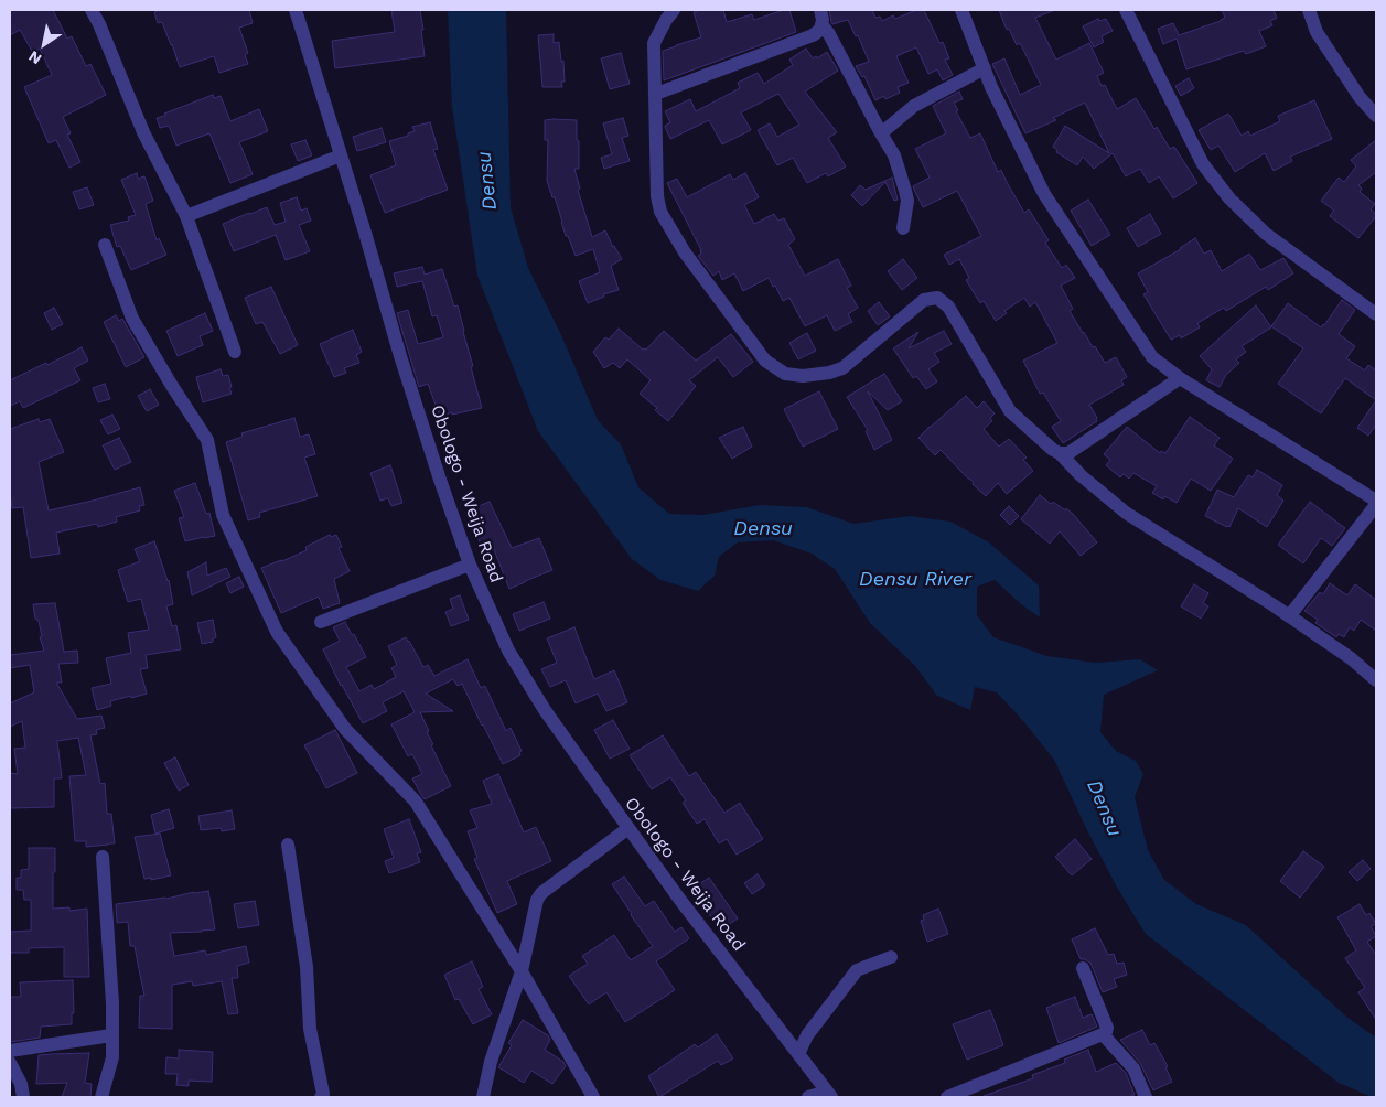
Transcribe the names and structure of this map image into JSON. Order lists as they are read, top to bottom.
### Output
{
  "streets": {
    "street": ["Obologo - Weija Road"]
  },
  "water": ["Densu", "Densu River"],
  "north": "bottom left"
}
